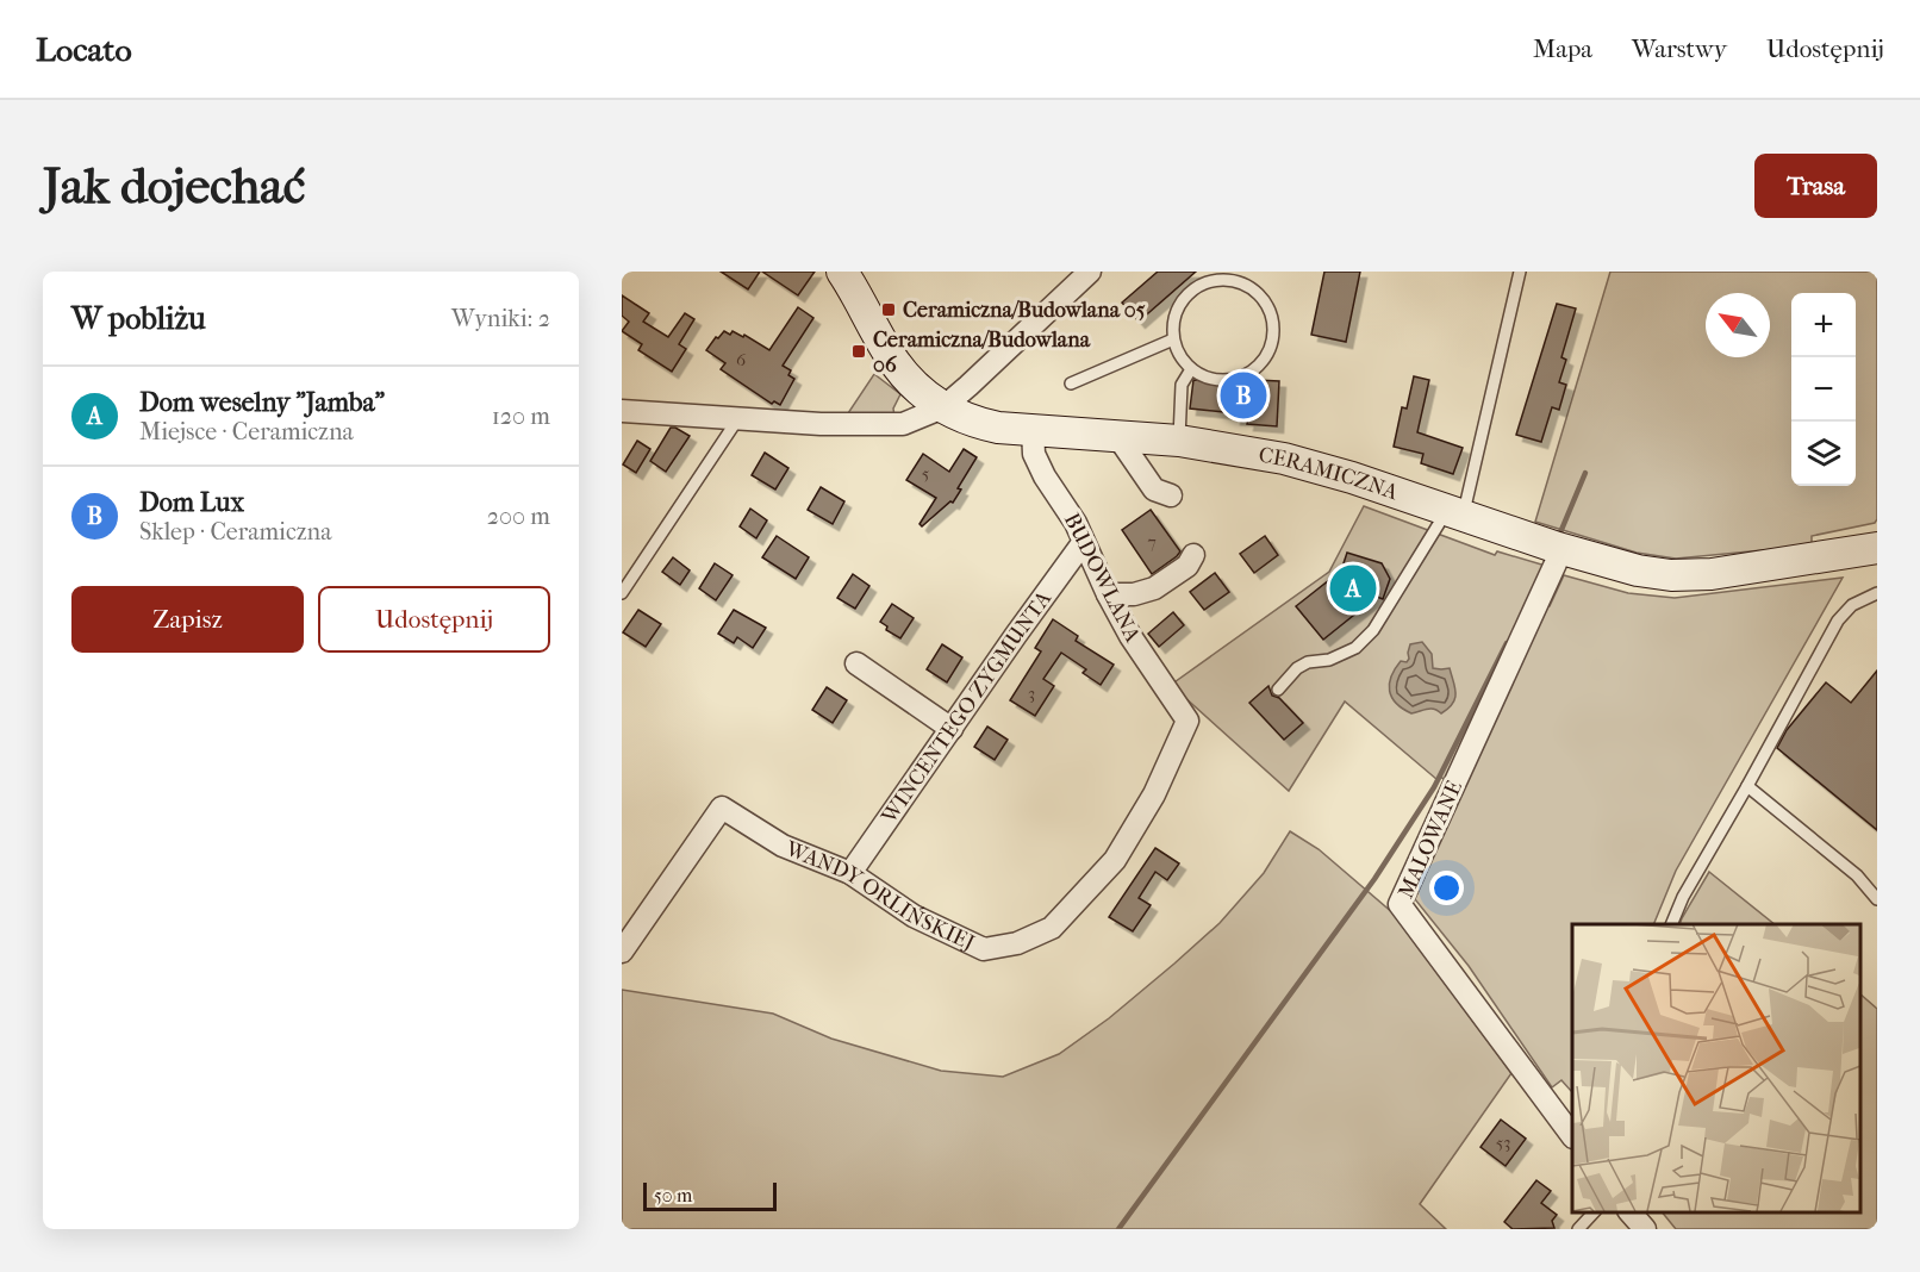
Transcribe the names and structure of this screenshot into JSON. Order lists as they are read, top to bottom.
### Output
{
  "streets": {
    "street": [
      "CERAMICZNA",
      "BUDOWLANA",
      "WINCENTEGO ZYGMUNTA",
      "MALOWANE",
      "WANDY ORLIŃSKIEJ"
    ]
  },
  "crossings": [
    ["CERAMICZNA", "BUDOWLANA"],
    ["CERAMICZNA", "MALOWANE"],
    ["BUDOWLANA", "WINCENTEGO ZYGMUNTA"],
    ["BUDOWLANA", "WANDY ORLIŃSKIEJ"],
    ["WINCENTEGO ZYGMUNTA", "WANDY ORLIŃSKIEJ"]
  ],
  "places": {
    "transit": ["Ceramiczna/Budowlana 05", "Ceramiczna/Budowlana 06"]
  },
  "house_numbers": [
    "6",
    "5",
    "7",
    "3",
    "53"
  ],
  "scale_bar": "50 m",
  "north": "top left",
  "page": {
    "header": "Locato",
    "nav": ["Mapa", "Warstwy", "Udostępnij"],
    "buttons": [
      "Trasa",
      ["Zapisz", "Udostępnij"]
    ],
    "title": "Jak dojechać",
    "heading": ["W pobliżu", "Wyniki: 2"],
    "map_buttons": ["+", "−"],
    "list": [
      {
        "mark": "A",
        "name": "Dom weselny \"Jamba\"",
        "note": "Miejsce · Ceramiczna",
        "value": "120 m"
      },
      {
        "mark": "B",
        "name": "Dom Lux",
        "note": "Sklep · Ceramiczna",
        "value": "200 m"
      }
    ],
    "pins": ["B", "A"],
    "scale": "50 m"
  }
}
